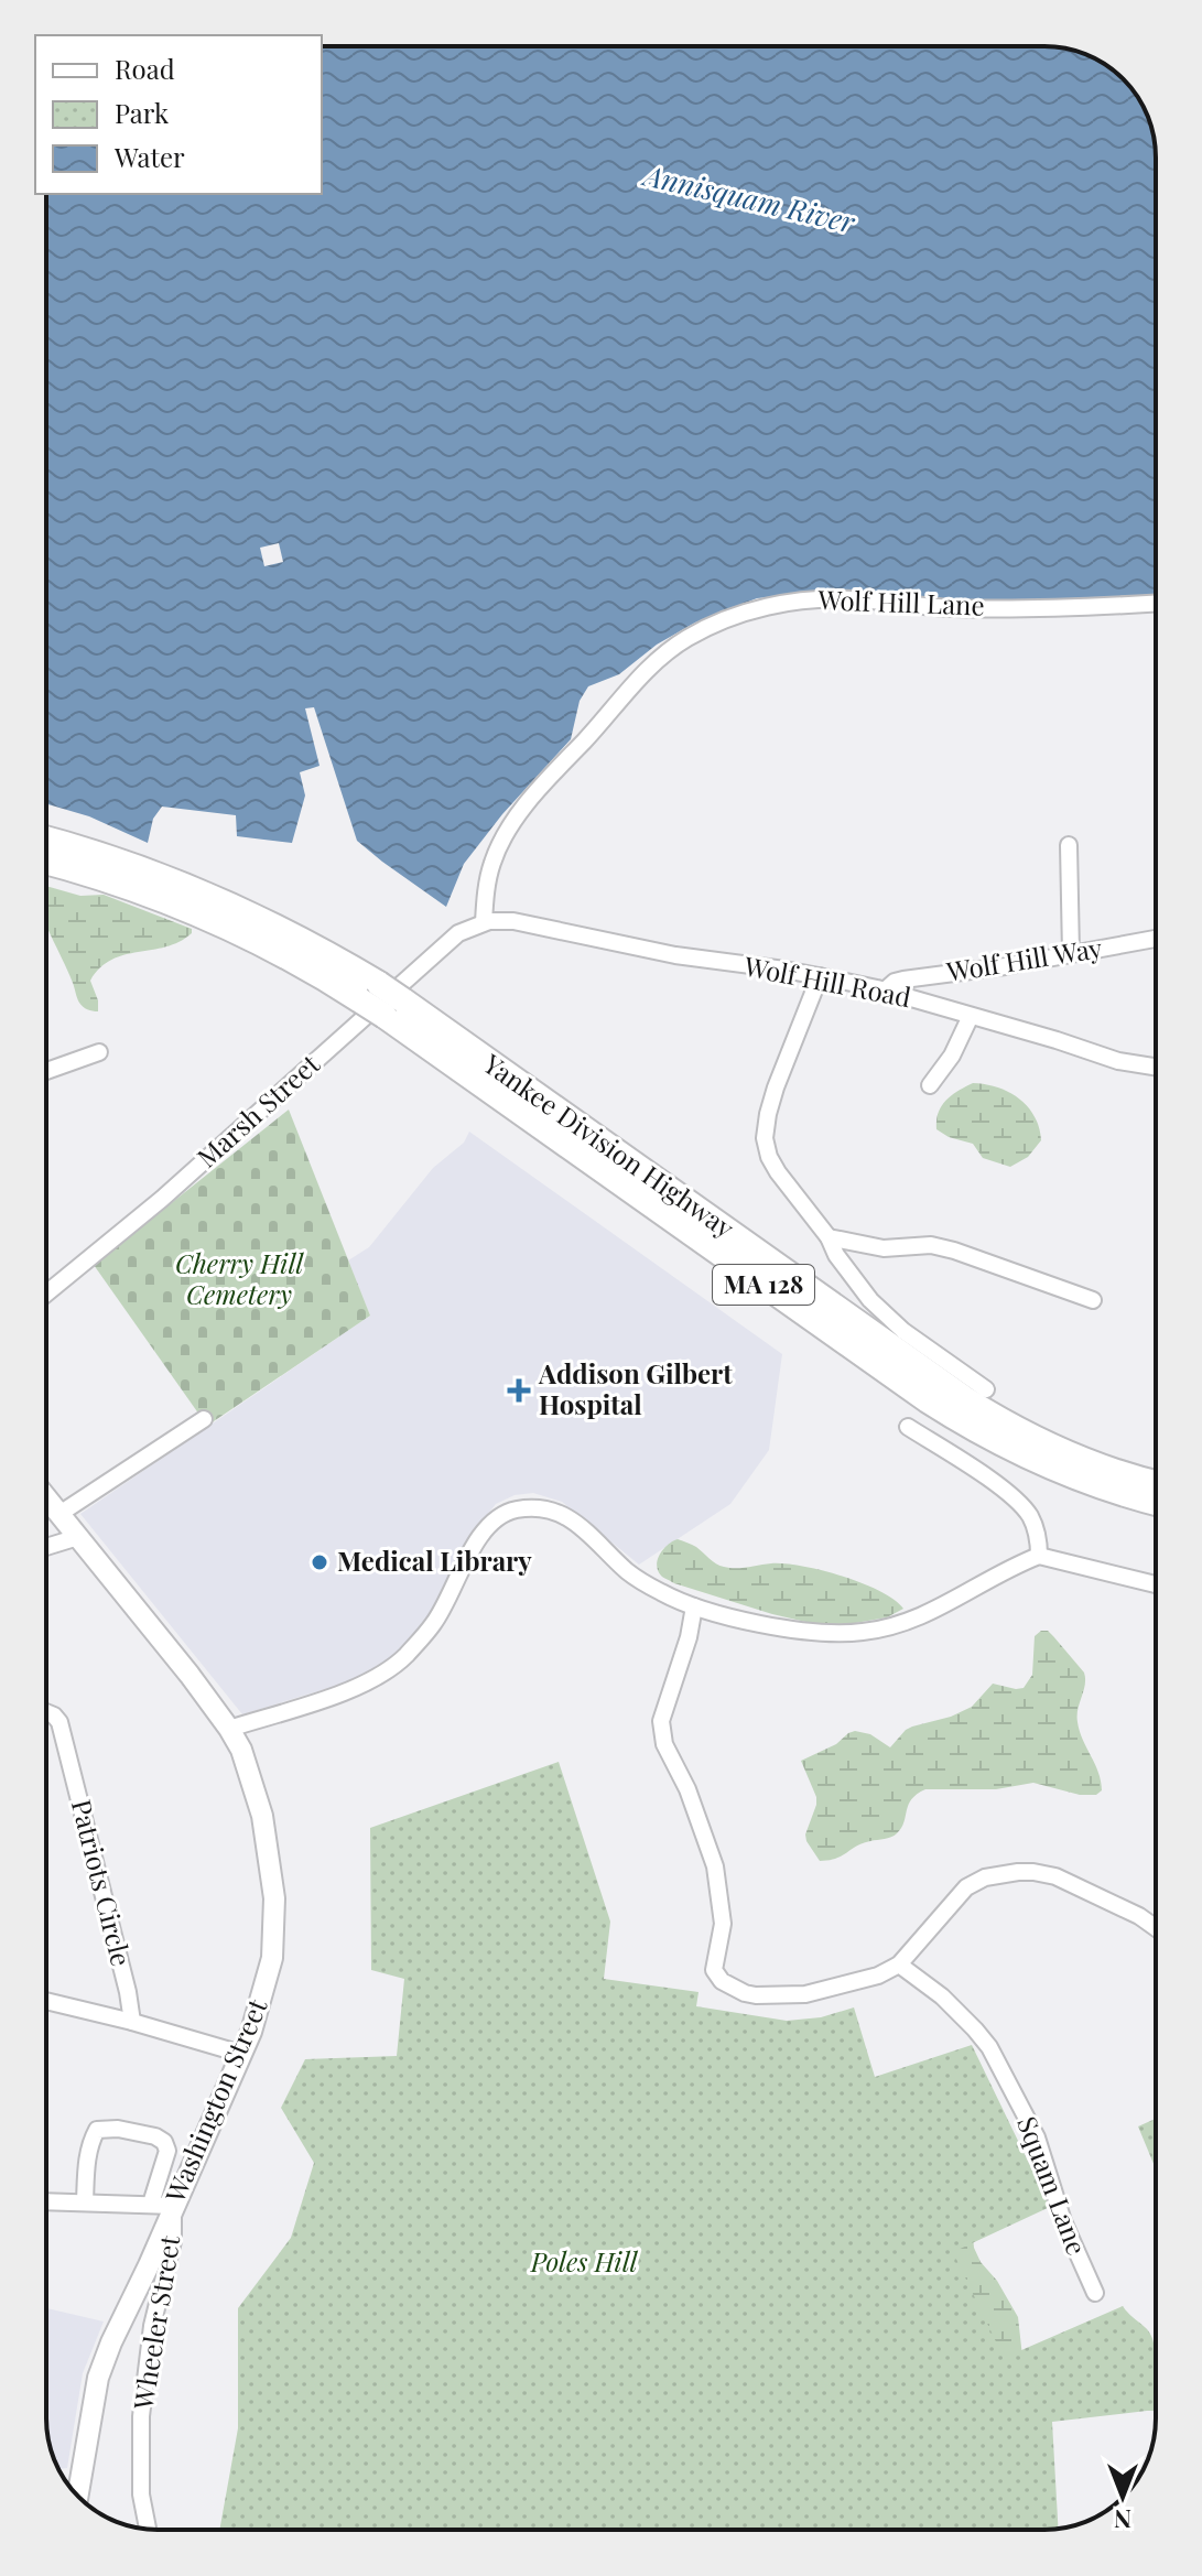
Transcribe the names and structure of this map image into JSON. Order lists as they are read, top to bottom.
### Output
{
  "streets": {
    "highway": ["Yankee Division Highway", "MA 128"],
    "main road": ["Washington Street"],
    "street": [
      "Wolf Hill Lane",
      "Wolf Hill Way",
      "Wolf Hill Road",
      "Marsh Street",
      "Patriots Circle",
      "Squam Lane",
      "Wheeler Street"
    ]
  },
  "crossings": [
    ["Wolf Hill Lane", "Wolf Hill Road"],
    ["Wolf Hill Lane", "Marsh Street"],
    ["Wolf Hill Way", "Wolf Hill Road"],
    ["Wolf Hill Road", "Marsh Street"],
    ["Washington Street", "Wheeler Street"]
  ],
  "water": ["Annisquam River"],
  "parks": ["Cherry Hill Cemetery", "Poles Hill"],
  "places": {
    "health": ["Addison Gilbert Hospital"],
    "other": ["Medical Library"]
  },
  "legend": ["Road", "Park", "Water"],
  "north": "bottom"
}
